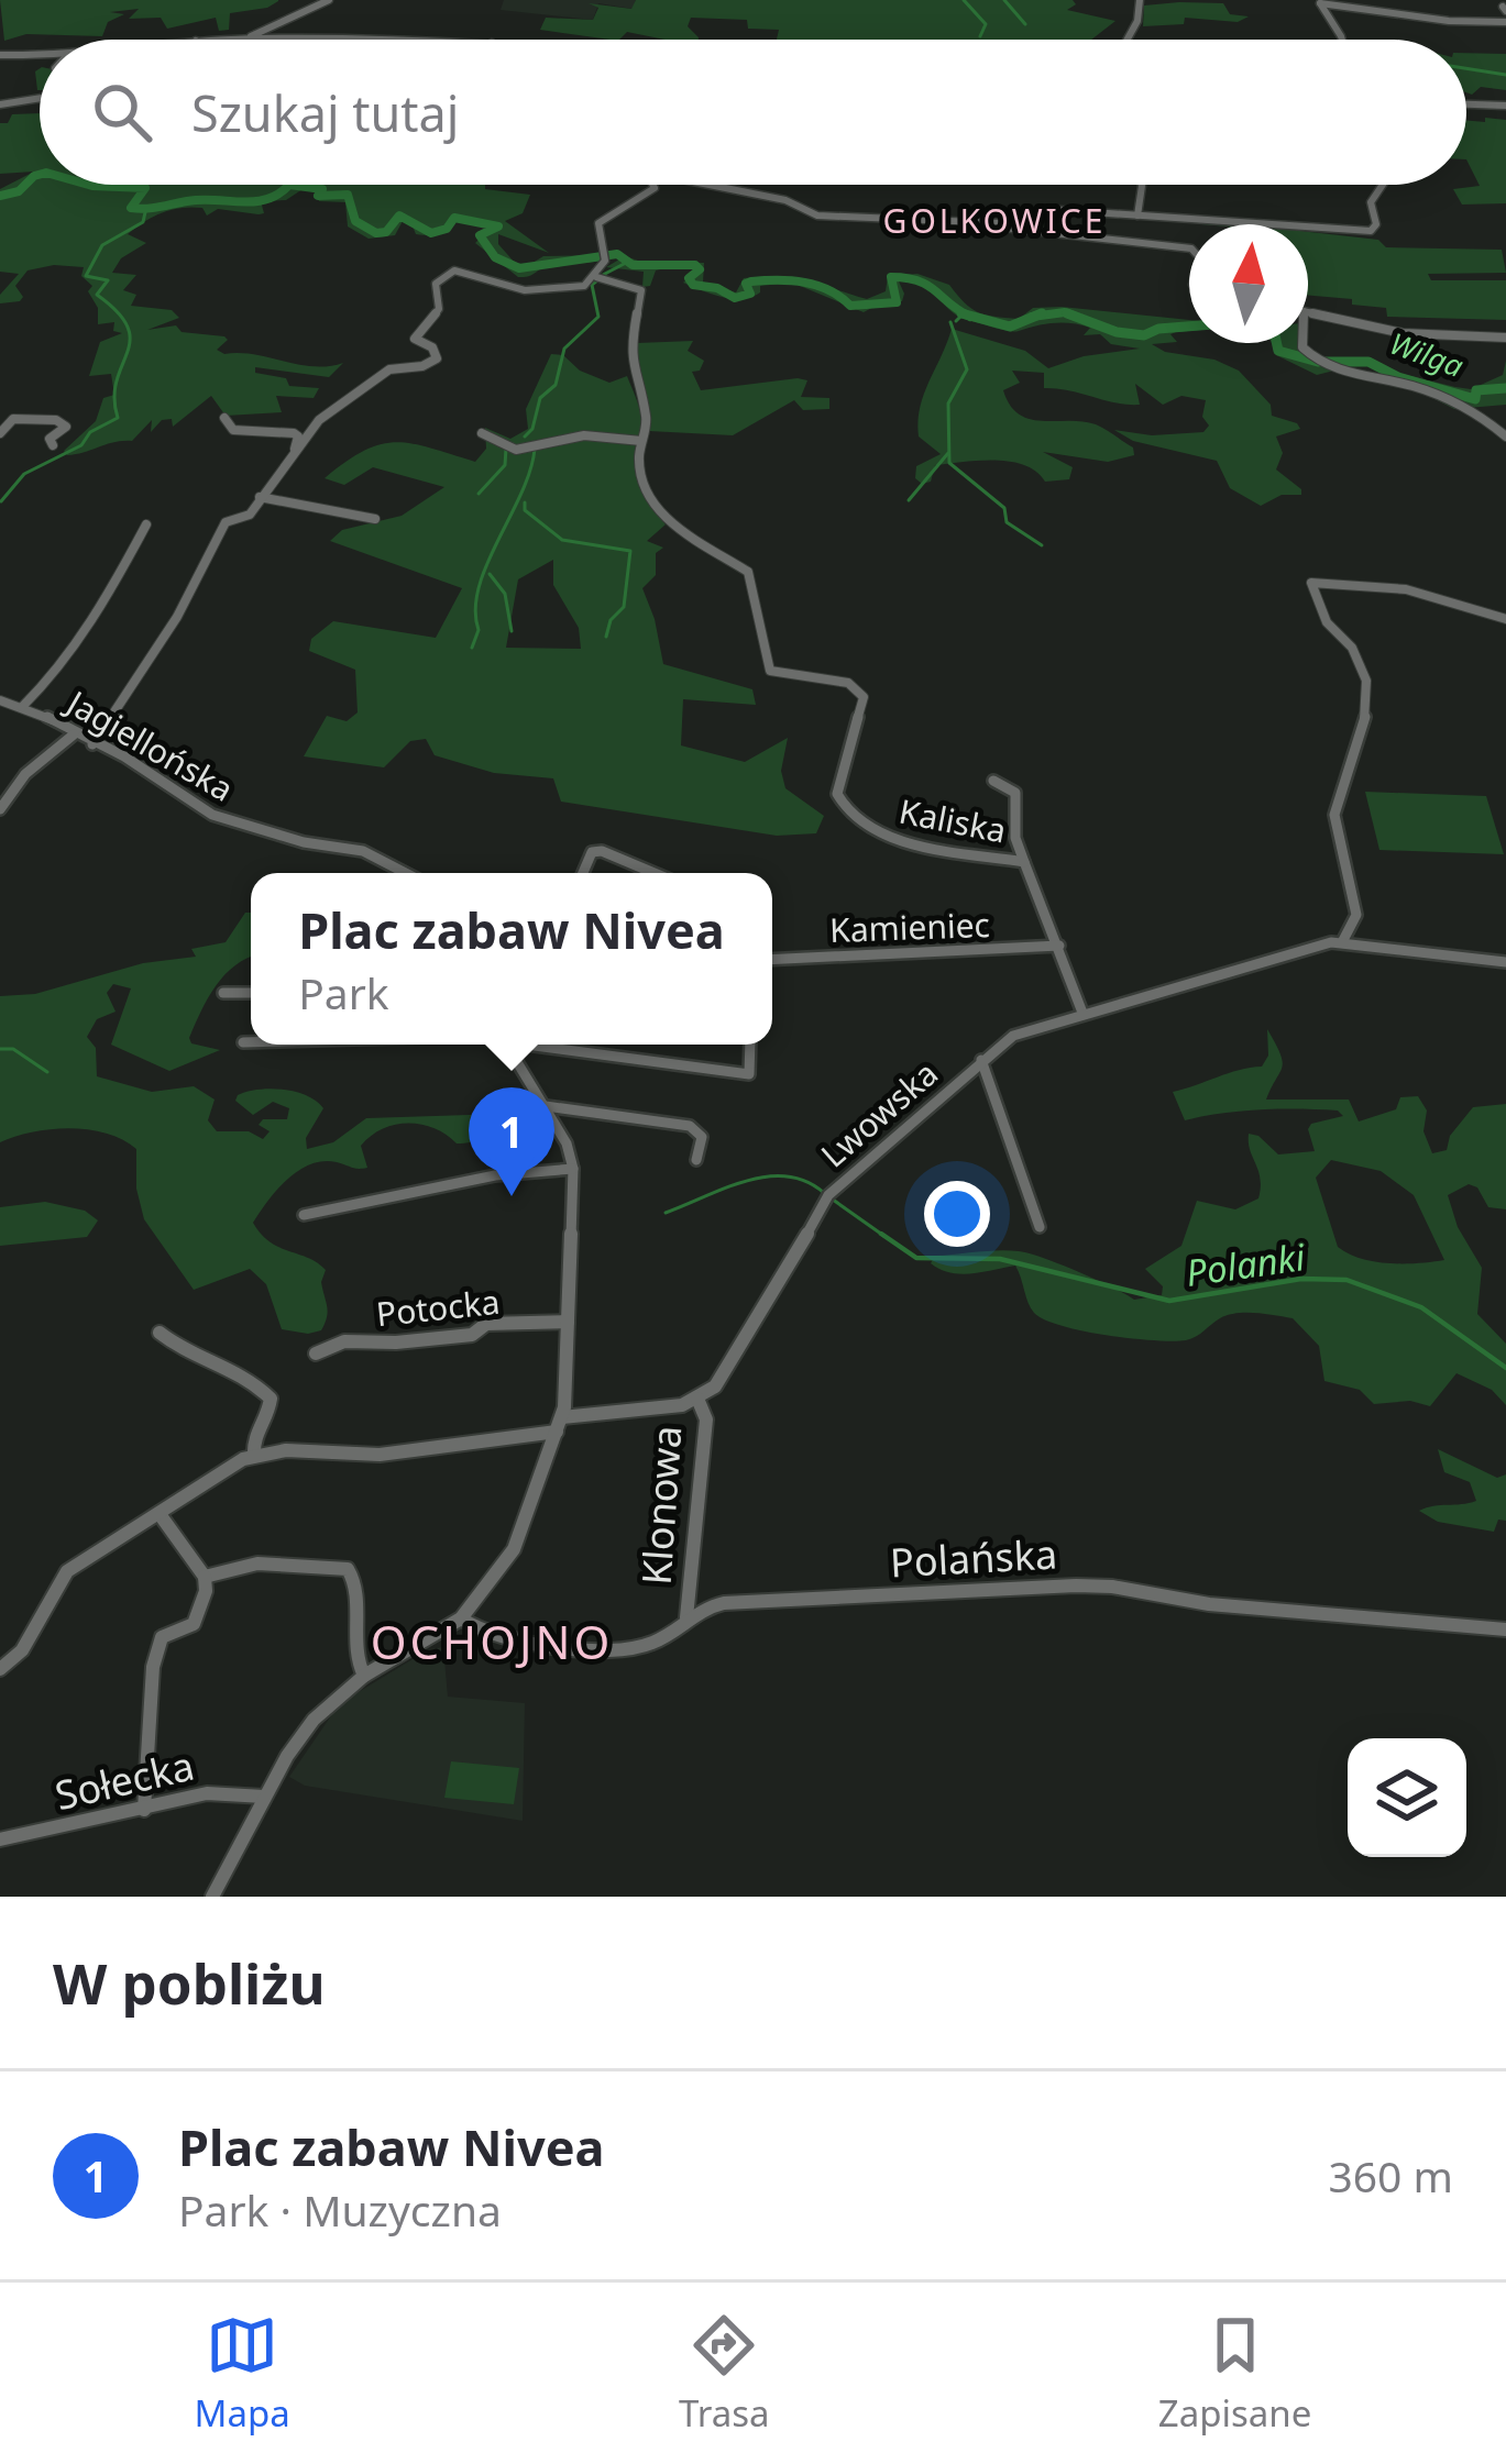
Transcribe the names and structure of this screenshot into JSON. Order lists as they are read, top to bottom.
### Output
{
  "streets": {
    "street": [
      "Jagiellońska",
      "Kaliska",
      "Kamieniec",
      "Lwowska",
      "Potocka",
      "Klonowa",
      "Polańska",
      "Sołecka"
    ]
  },
  "crossings": [
    ["Kaliska", "Kamieniec"],
    ["Kaliska", "Lwowska"],
    ["Lwowska", "Klonowa"],
    ["Klonowa", "Polańska"]
  ],
  "districts": ["GOLKOWICE", "OCHOJNO"],
  "water": ["Wilga", "Polanki"],
  "north": "top",
  "page": {
    "search": "Szukaj tutaj",
    "popup": ["Plac zabaw Nivea", "Park"],
    "pins": "1",
    "heading": "W pobliżu",
    "list": [
      {
        "mark": "1",
        "name": "Plac zabaw Nivea",
        "note": "Park · Muzyczna",
        "value": "360 m"
      }
    ],
    "nav": ["Mapa", "Trasa", "Zapisane"]
  }
}
